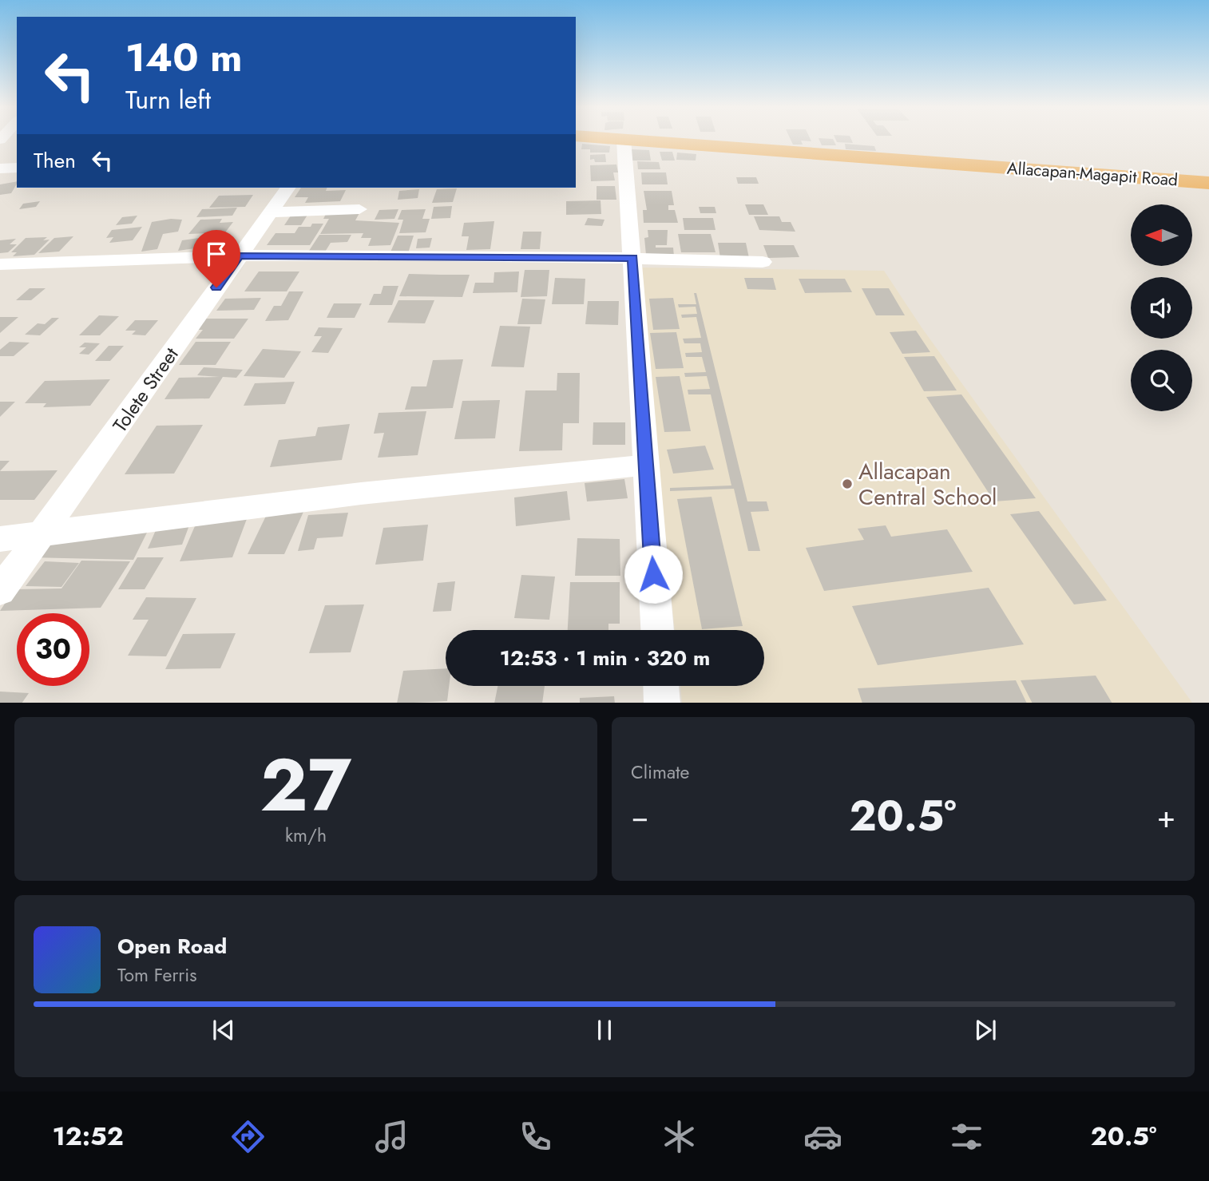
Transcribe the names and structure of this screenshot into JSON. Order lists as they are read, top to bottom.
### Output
{
  "streets": {
    "highway": ["Allacapan-Magapit Road"],
    "street": ["Tolete Street"]
  },
  "places": ["Allacapan Central School"],
  "north": "left",
  "page": {
    "turn": ["140 m", "Turn left"],
    "then": "Then",
    "limit": "30",
    "trip": "12:53 · 1 min · 320 m",
    "tile": [
      ["27", "km/h"],
      "Climate"
    ],
    "heat": ["−", "20.5°", "+"],
    "song": ["Open Road", "Tom Ferris"],
    "tabs": ["12:52", "20.5°"]
  }
}
